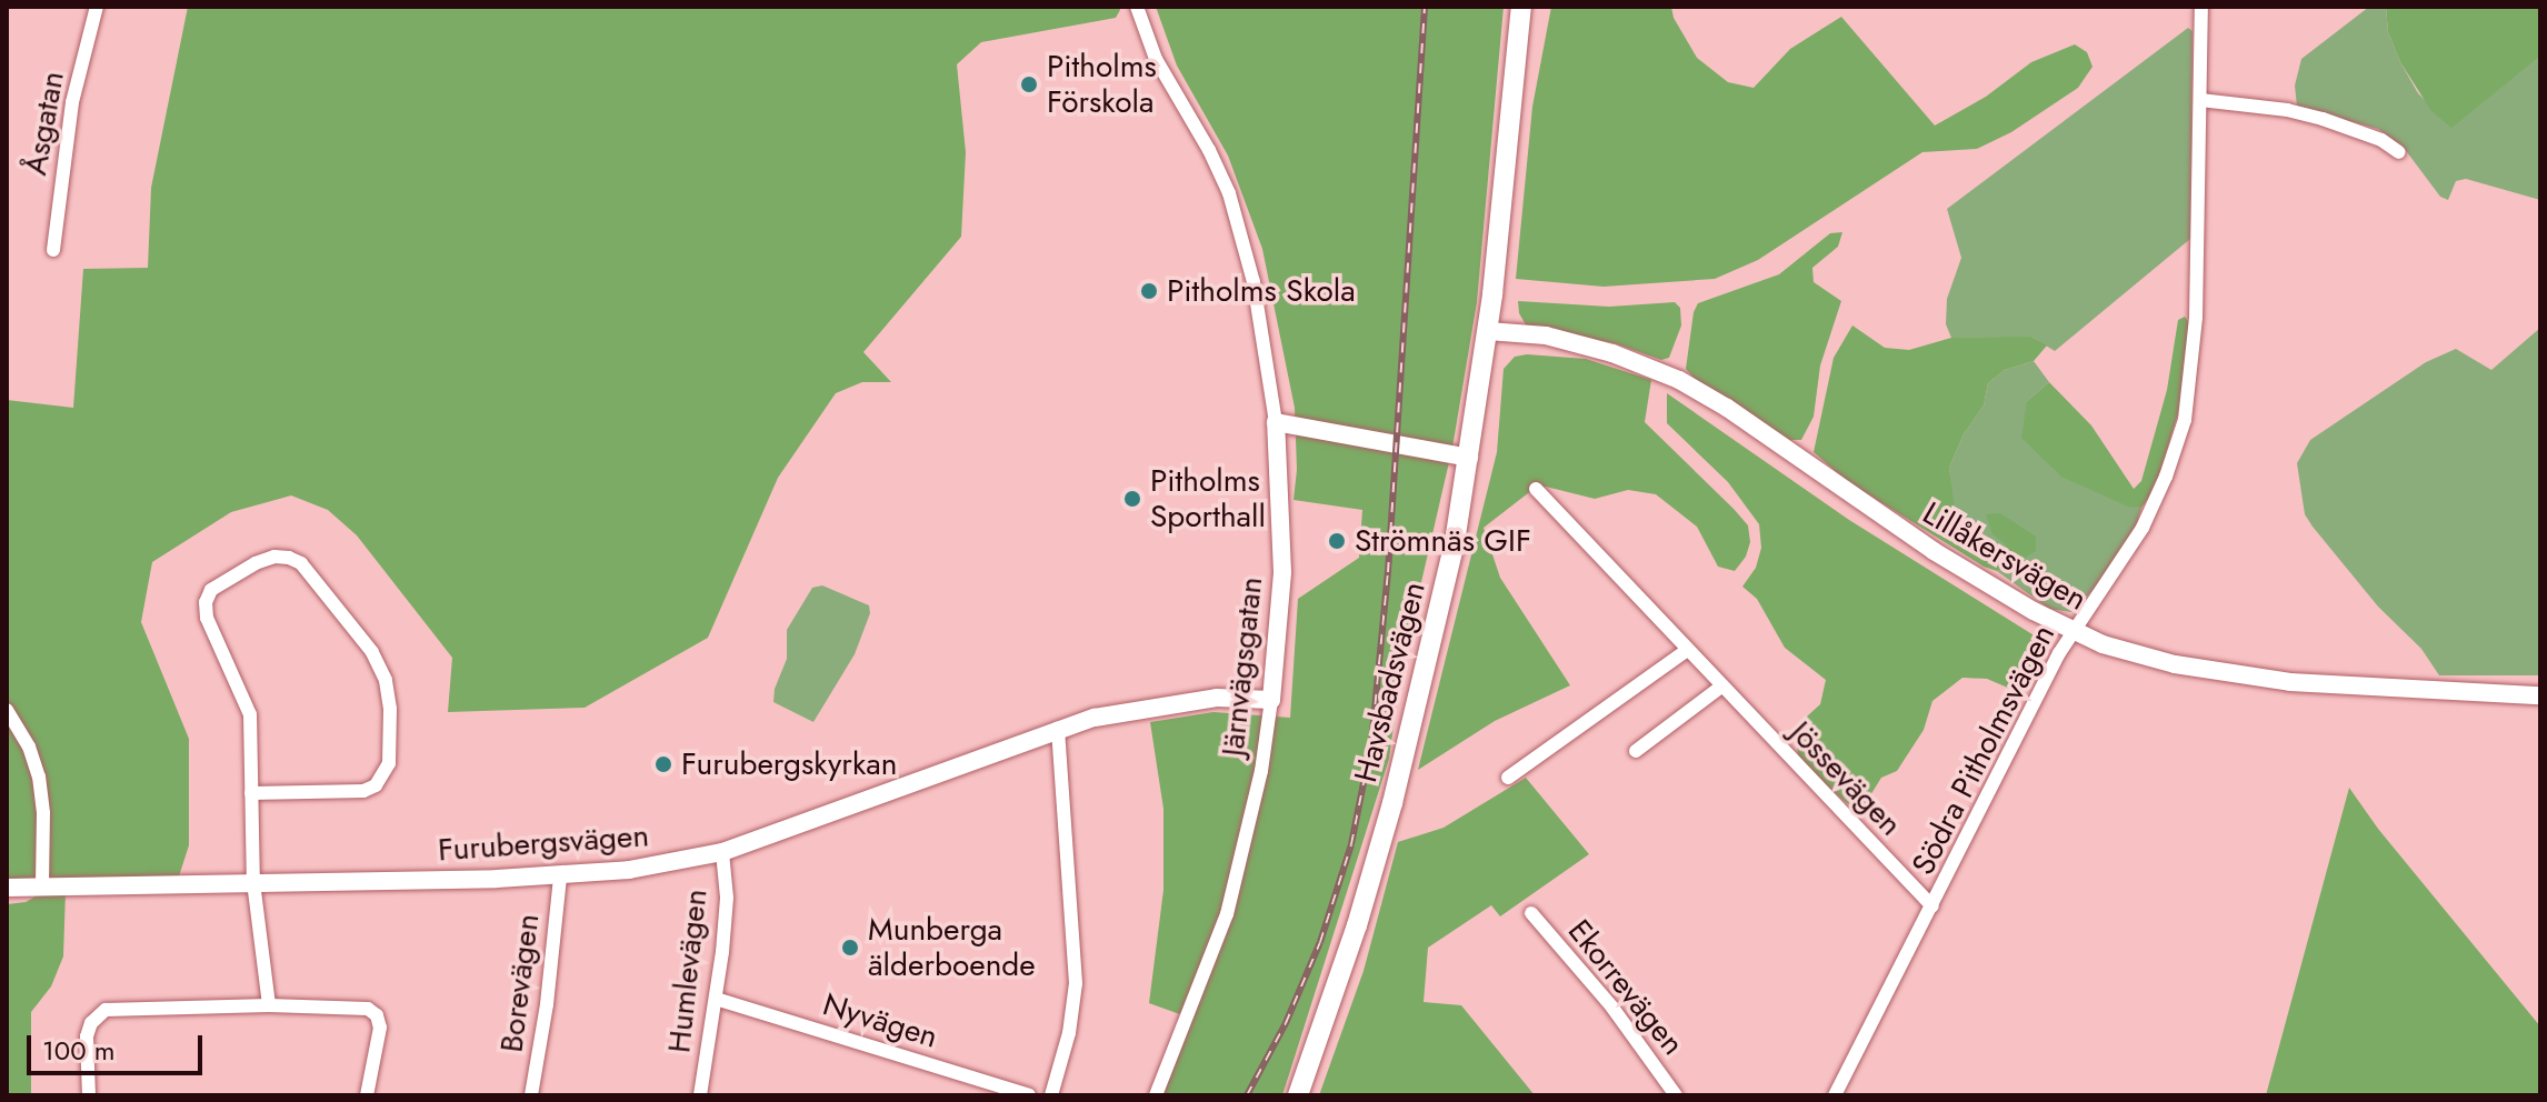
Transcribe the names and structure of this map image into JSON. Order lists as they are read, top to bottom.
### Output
{
  "streets": {
    "main road": ["Havsbadsvägen"],
    "street": [
      "Åsgatan",
      "Lillåkersvägen",
      "Järnvägsgatan",
      "Södra Pitholmsvägen",
      "Jössevägen",
      "Furubergsvägen",
      "Humlevägen",
      "Borevägen",
      "Ekorrevägen",
      "Nyvägen"
    ]
  },
  "crossings": [
    ["Lillåkersvägen", "Havsbadsvägen"],
    ["Lillåkersvägen", "Södra Pitholmsvägen"],
    ["Järnvägsgatan", "Furubergsvägen"],
    ["Södra Pitholmsvägen", "Jössevägen"],
    ["Furubergsvägen", "Humlevägen"],
    ["Furubergsvägen", "Borevägen"],
    ["Humlevägen", "Nyvägen"]
  ],
  "places": [
    "Pitholms Förskola",
    "Pitholms Skola",
    "Pitholms Sporthall",
    "Strömnäs GIF",
    "Furubergskyrkan",
    "Munberga älderboende"
  ],
  "scale_bar": "100 m"
}
